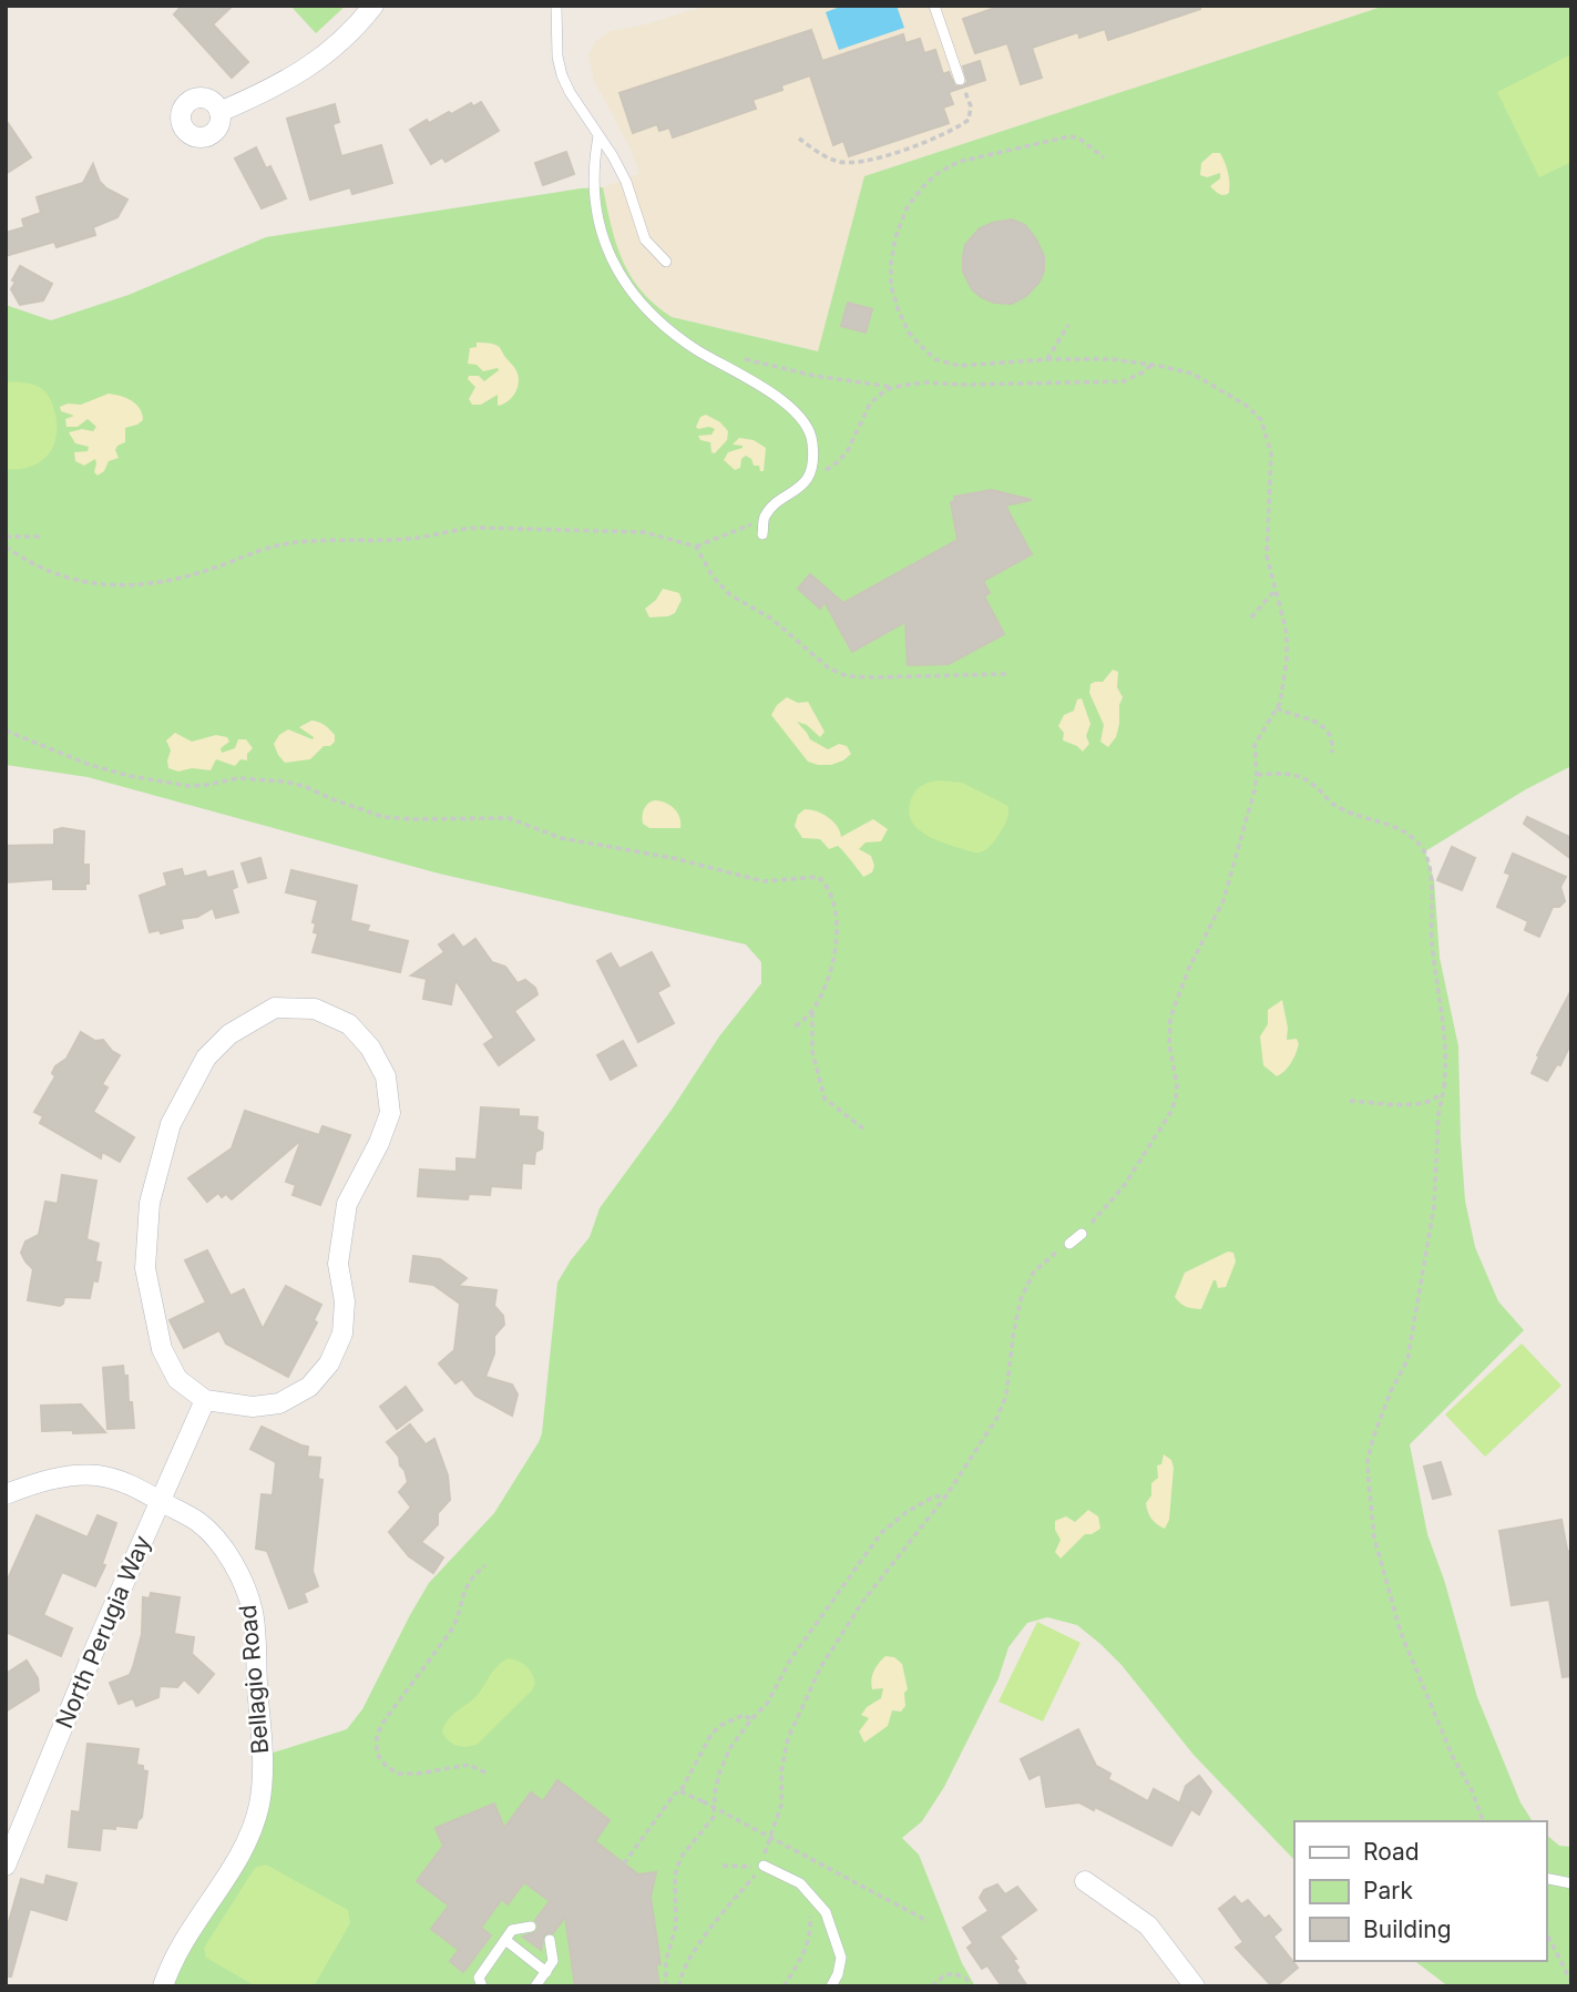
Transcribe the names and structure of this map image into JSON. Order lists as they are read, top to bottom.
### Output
{
  "streets": {
    "street": ["North Perugia Way", "Bellagio Road"]
  },
  "crossings": [
    ["North Perugia Way", "Bellagio Road"]
  ],
  "legend": ["Road", "Park", "Building"]
}
